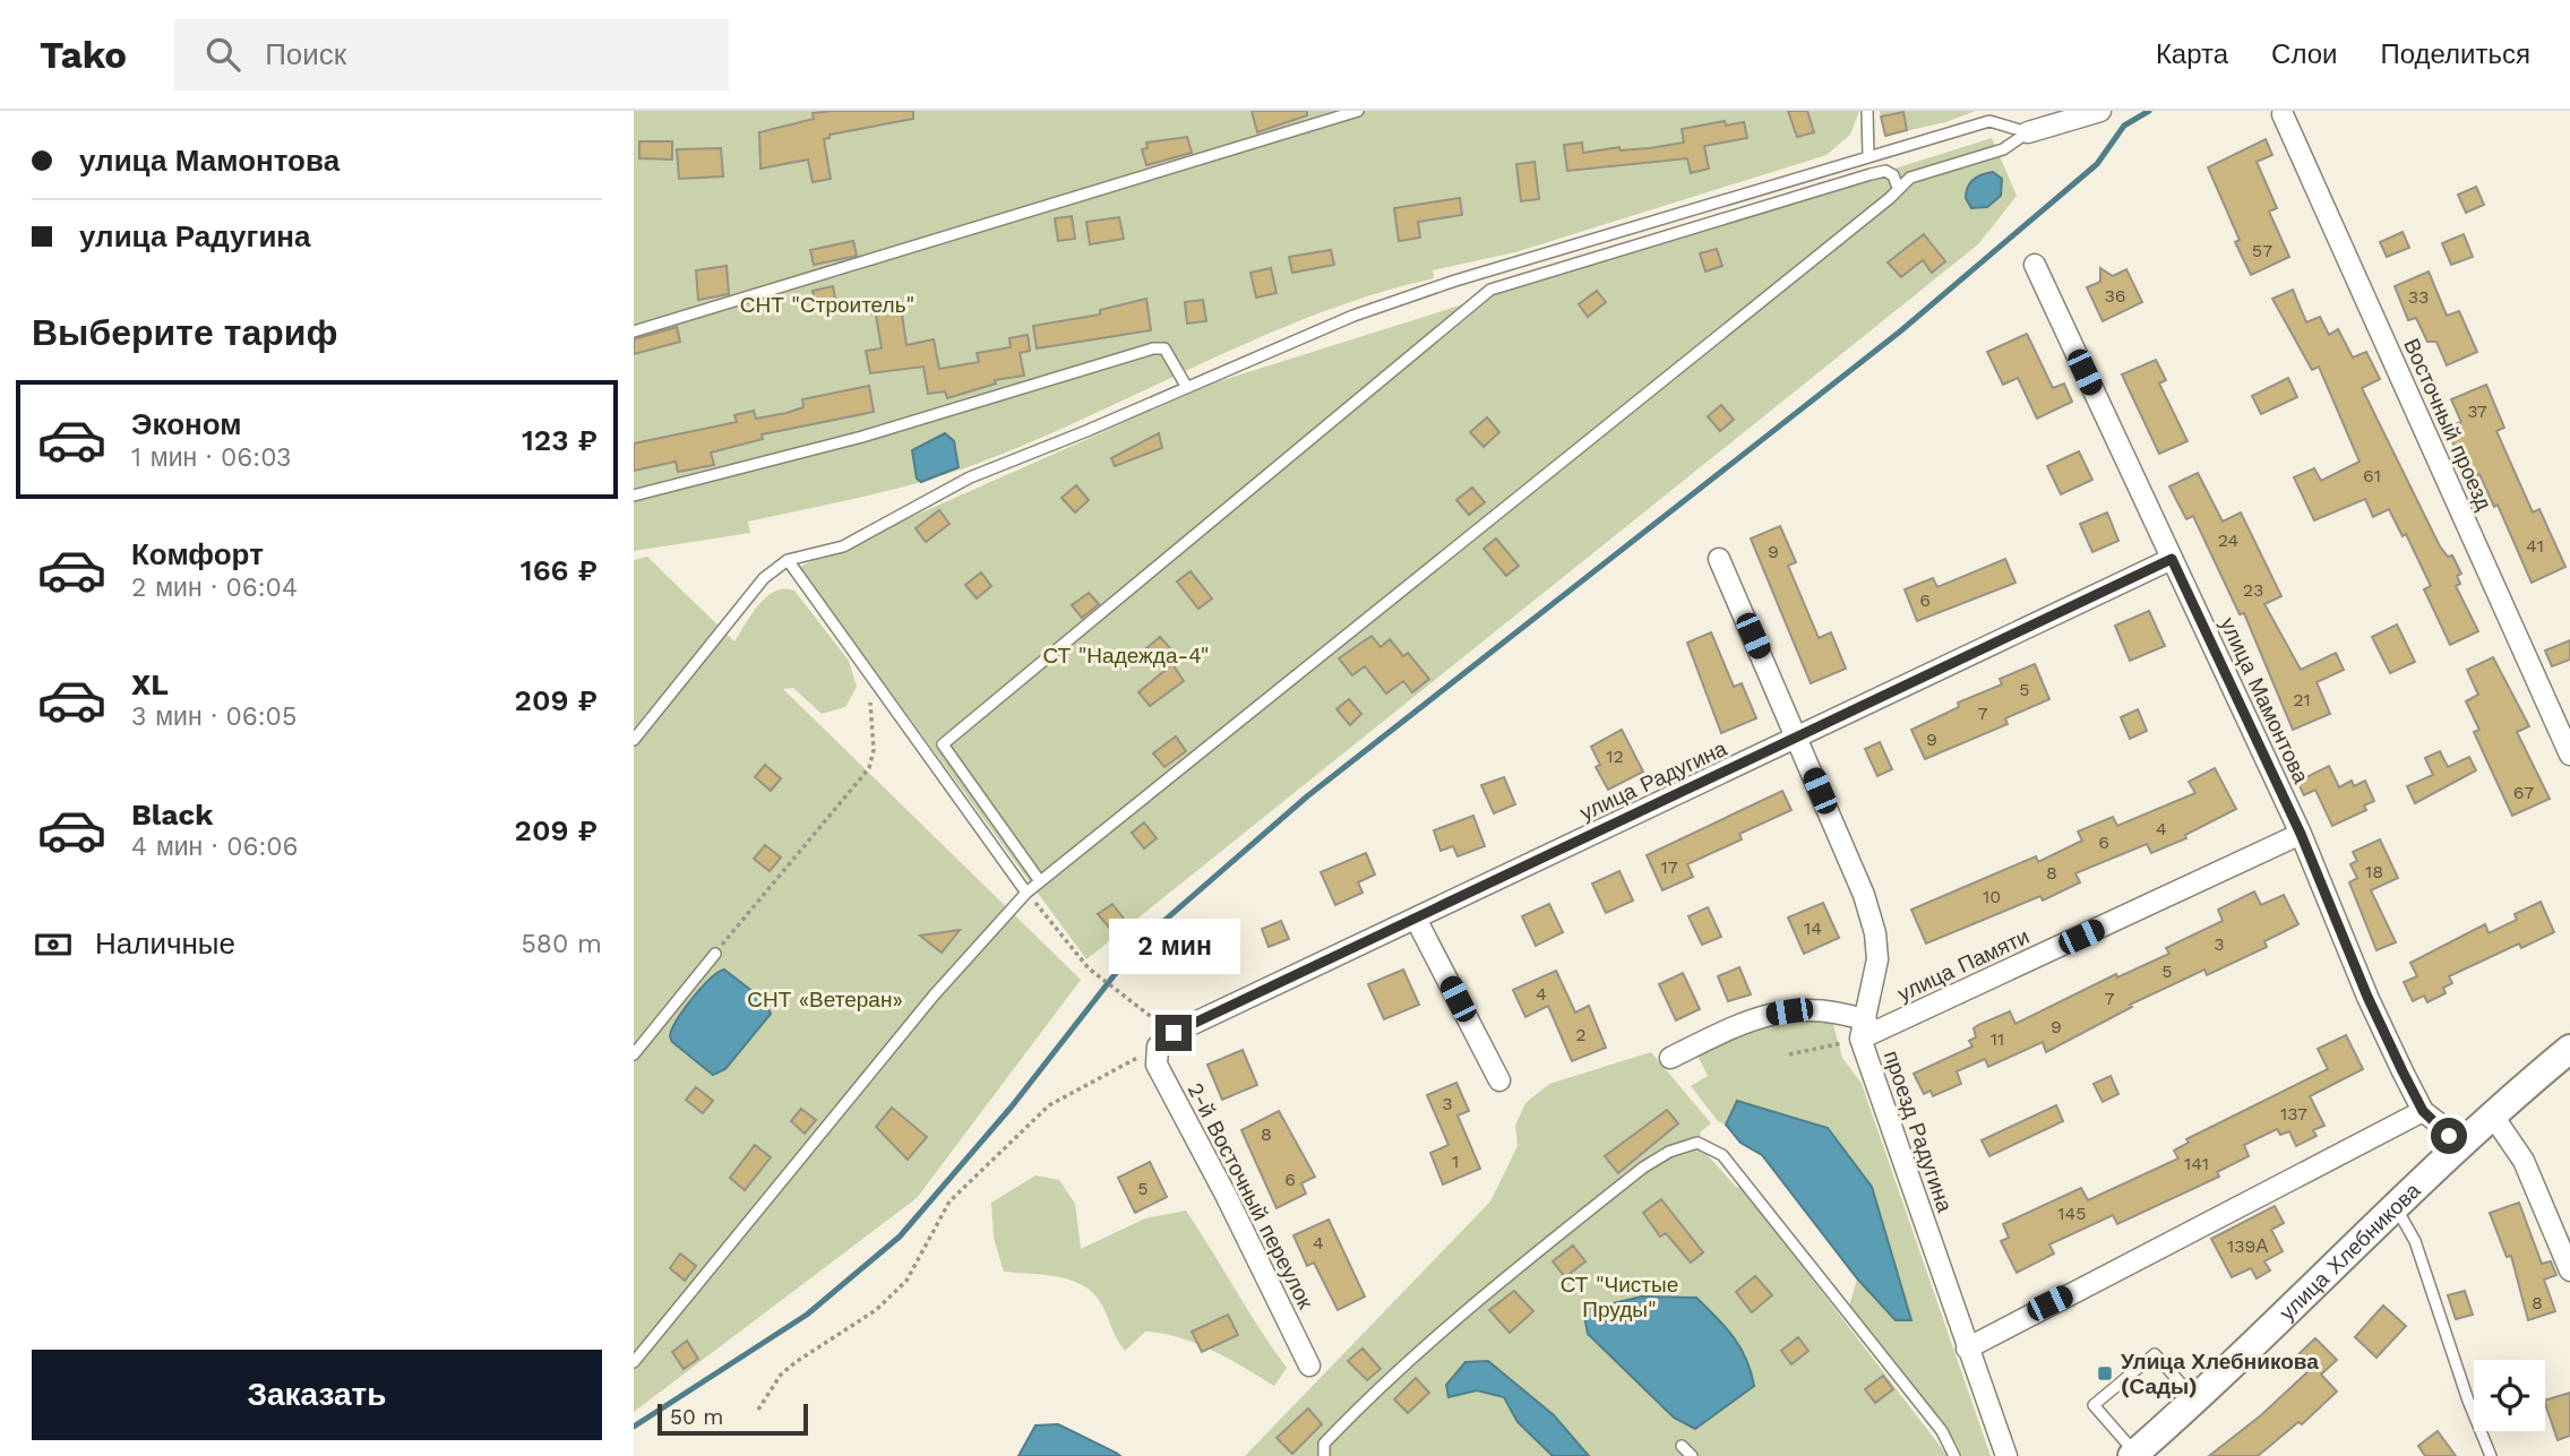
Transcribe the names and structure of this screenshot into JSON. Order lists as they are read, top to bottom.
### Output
{
  "streets": {
    "street": [
      "Восточный проезд",
      "улица Мамонтова",
      "улица Радугина",
      "улица Памяти",
      "проезд Радугина",
      "2-й Восточный переулок",
      "улица Хлебникова"
    ]
  },
  "crossings": [
    ["улица Мамонтова", "улица Радугина"],
    ["улица Мамонтова", "улица Памяти"],
    ["улица Мамонтова", "улица Хлебникова"],
    ["улица Радугина", "проезд Радугина"],
    ["улица Радугина", "2-й Восточный переулок"],
    ["улица Памяти", "проезд Радугина"]
  ],
  "parks": [
    "СНТ \"Строитель\"",
    "СТ \"Надежда-4\"",
    "СНТ «Ветеран»",
    "СТ \"Чистые Пруды\""
  ],
  "places": {
    "transit": ["Улица Хлебникова (Сады)"]
  },
  "house_numbers": [
    "57",
    "36",
    "33",
    "37",
    "61",
    "24",
    "41",
    "9",
    "23",
    "6",
    "5",
    "21",
    "7",
    "9",
    "12",
    "67",
    "4",
    "6",
    "17",
    "18",
    "8",
    "10",
    "14",
    "3",
    "5",
    "4",
    "7",
    "9",
    "2",
    "11",
    "3",
    "137",
    "8",
    "1",
    "141",
    "6",
    "5",
    "145",
    "4",
    "139А",
    "8"
  ],
  "scale_bar": "50 m",
  "page": {
    "header": "Tako",
    "search": "Поиск",
    "nav": ["Карта", "Слои", "Поделиться"],
    "banner": ["улица Мамонтова", "улица Радугина"],
    "heading": "Выберите тариф",
    "list": [
      {
        "name": "Эконом",
        "note": "1 мин · 06:03",
        "value": "123 ₽"
      },
      {
        "name": "Комфорт",
        "note": "2 мин · 06:04",
        "value": "166 ₽"
      },
      {
        "name": "XL",
        "note": "3 мин · 06:05",
        "value": "209 ₽"
      },
      {
        "name": "Black",
        "note": "4 мин · 06:06",
        "value": "209 ₽"
      }
    ],
    "pay": ["Наличные", "580 m"],
    "bubble": "2 мин",
    "buttons": "Заказать",
    "scale": "50 m"
  }
}
